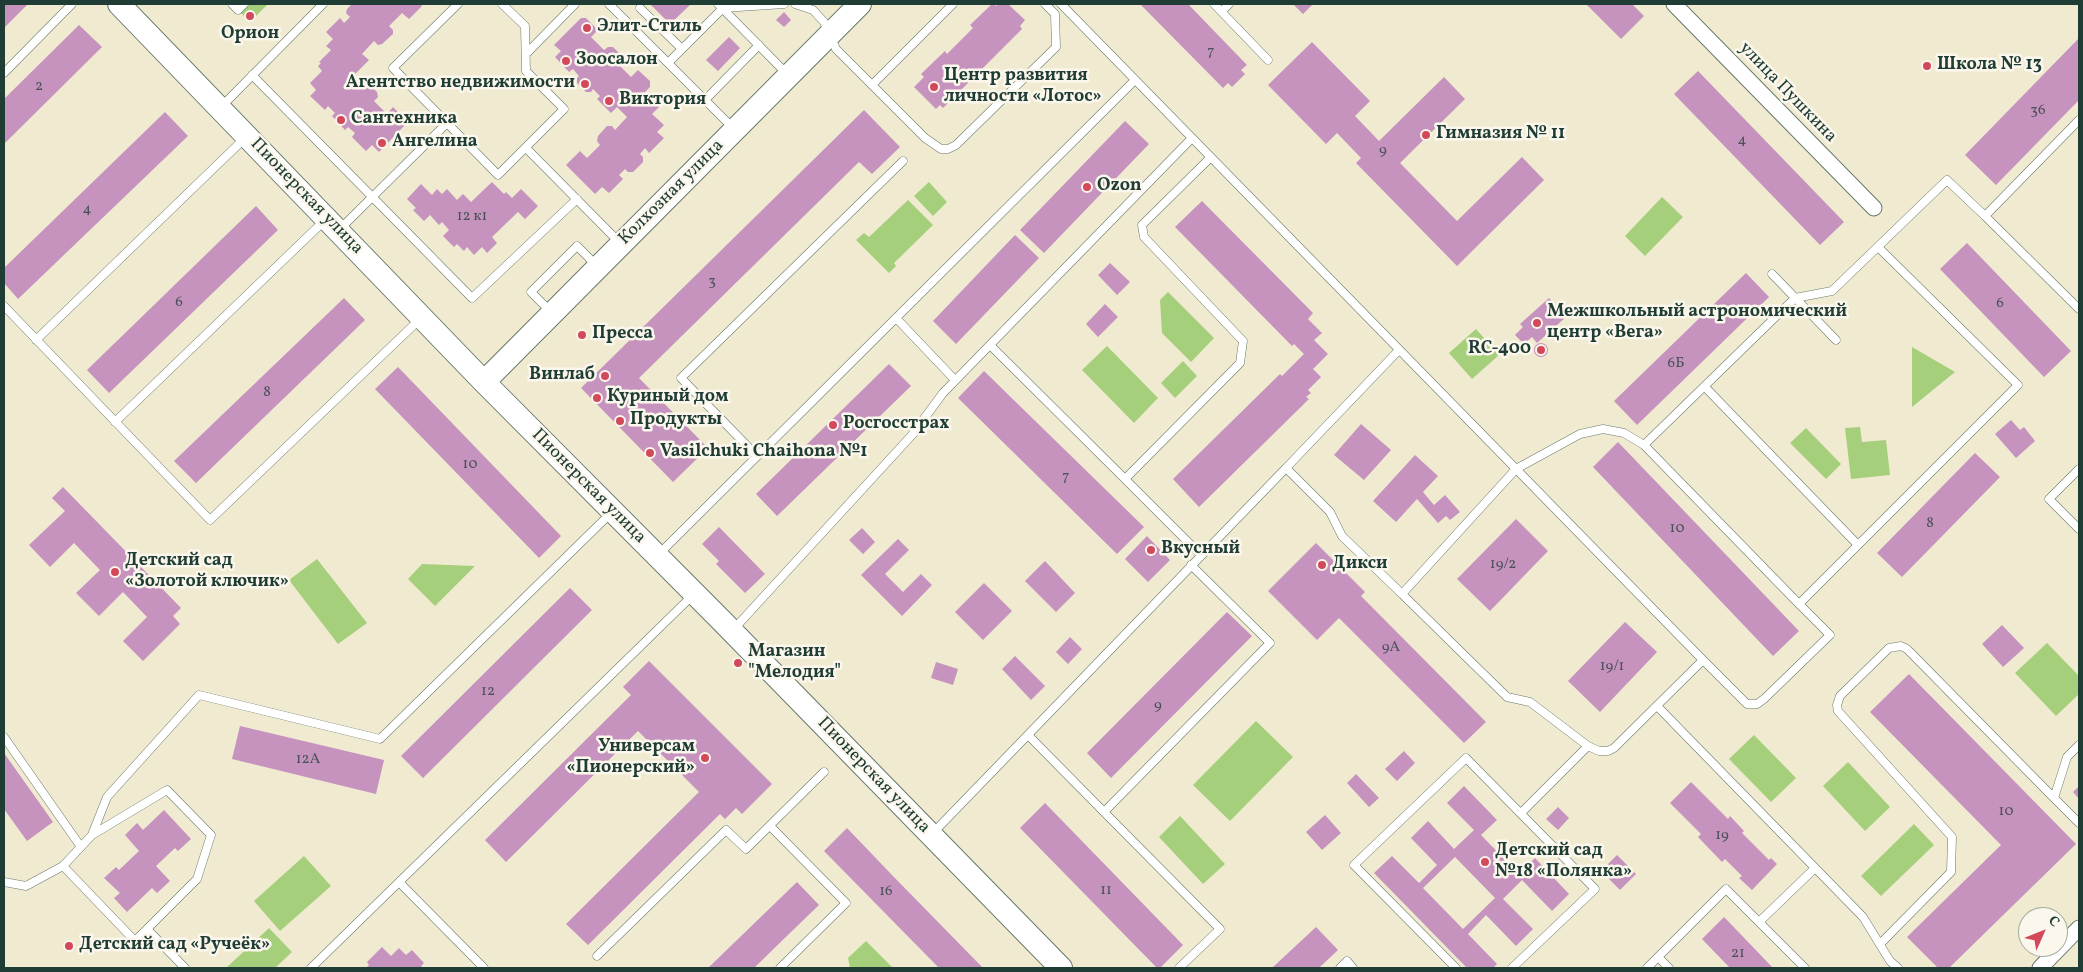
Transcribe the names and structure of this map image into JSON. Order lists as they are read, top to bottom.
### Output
{
  "streets": {
    "street": ["улица Пушкина", "Колхозная улица", "Пионерская улица"]
  },
  "crossings": [
    ["Колхозная улица", "Пионерская улица"]
  ],
  "places": [
    "Орион",
    "Элит-Cтиль",
    "Зоосалон",
    "Школа № 13",
    "Агентство недвижимости",
    "Центр развития личности «Лотос»",
    "Виктория",
    "Сантехника",
    "Гимназия № 11",
    "Ангелина",
    "Ozon",
    "Межшкольный астрономический центр «Вега»",
    "Пресса",
    "RC-400",
    "Винлаб",
    "Куриный дом",
    "Продукты",
    "Росгосстрах",
    "Vasilchuki Chaihona №1",
    "Вкусный",
    "Дикси",
    "Детский сад «Золотой ключик»",
    "Магазин \"Мелодия\"",
    "Универсам «Пионерский»",
    "Детский сад №18 «Полянка»",
    "Детский сад «Ручеёк»"
  ],
  "house_numbers": [
    "7",
    "2",
    "36",
    "4",
    "9",
    "4",
    "12 к1",
    "3",
    "6",
    "6",
    "6Б",
    "8",
    "10",
    "7",
    "8",
    "10",
    "19/2",
    "9А",
    "19/1",
    "12",
    "9",
    "12А",
    "10",
    "19",
    "11",
    "16",
    "21"
  ],
  "north": "top right"
}
